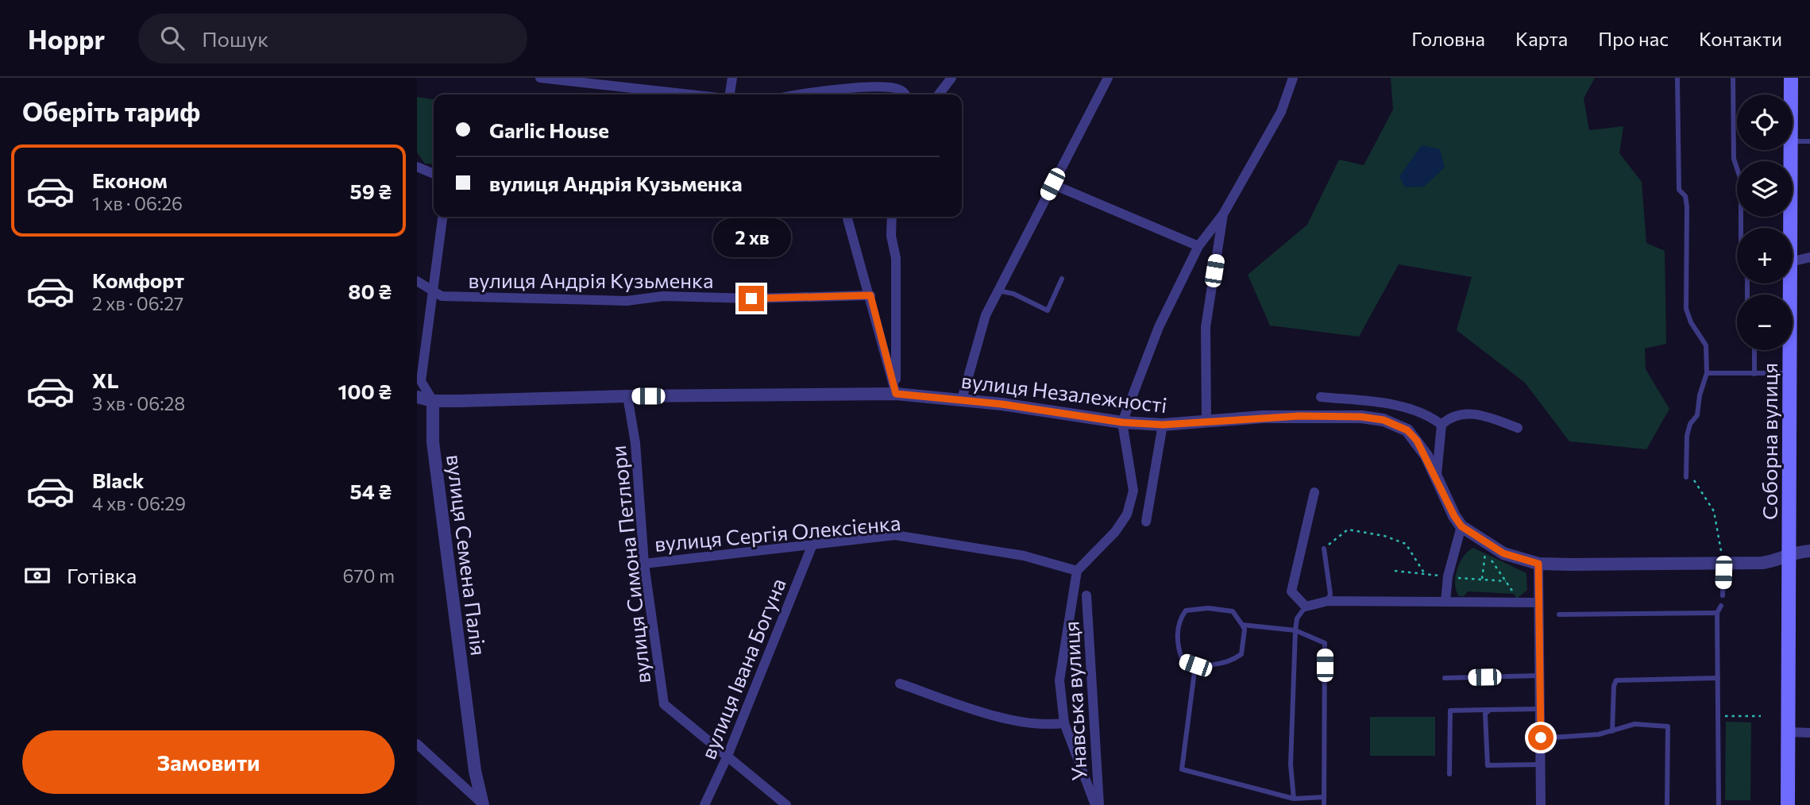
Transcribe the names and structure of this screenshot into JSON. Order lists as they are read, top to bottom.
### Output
{
  "streets": {
    "main road": ["Соборна вулиця"],
    "street": [
      "вулиця Андрія Кузьменка",
      "вулиця Незалежності",
      "вулиця Сергія Олексієнка",
      "вулиця Семена Палія",
      "вулиця Симона Петлюри",
      "вулиця Івана Богуна",
      "Унавська вулиця"
    ]
  },
  "crossings": [
    ["вулиця Андрія Кузьменка", "вулиця Семена Палія"],
    ["вулиця Незалежності", "вулиця Семена Палія"],
    ["вулиця Незалежності", "вулиця Симона Петлюри"],
    ["вулиця Сергія Олексієнка", "вулиця Симона Петлюри"],
    ["вулиця Сергія Олексієнка", "вулиця Івана Богуна"],
    ["вулиця Сергія Олексієнка", "Унавська вулиця"],
    ["вулиця Симона Петлюри", "вулиця Івана Богуна"]
  ],
  "page": {
    "header": "Hoppr",
    "search": "Пошук",
    "nav": [
      "Головна",
      "Карта",
      "Про нас",
      "Контакти"
    ],
    "heading": "Оберіть тариф",
    "map_buttons": ["+", "−"],
    "banner": ["Garlic House", "вулиця Андрія Кузьменка"],
    "list": [
      {
        "name": "Економ",
        "note": "1 хв · 06:26",
        "value": "59 ₴"
      },
      {
        "name": "Комфорт",
        "note": "2 хв · 06:27",
        "value": "80 ₴"
      },
      {
        "name": "XL",
        "note": "3 хв · 06:28",
        "value": "100 ₴"
      },
      {
        "name": "Black",
        "note": "4 хв · 06:29",
        "value": "54 ₴"
      }
    ],
    "bubble": "2 хв",
    "pay": ["Готівка", "670 m"],
    "buttons": "Замовити"
  }
}
